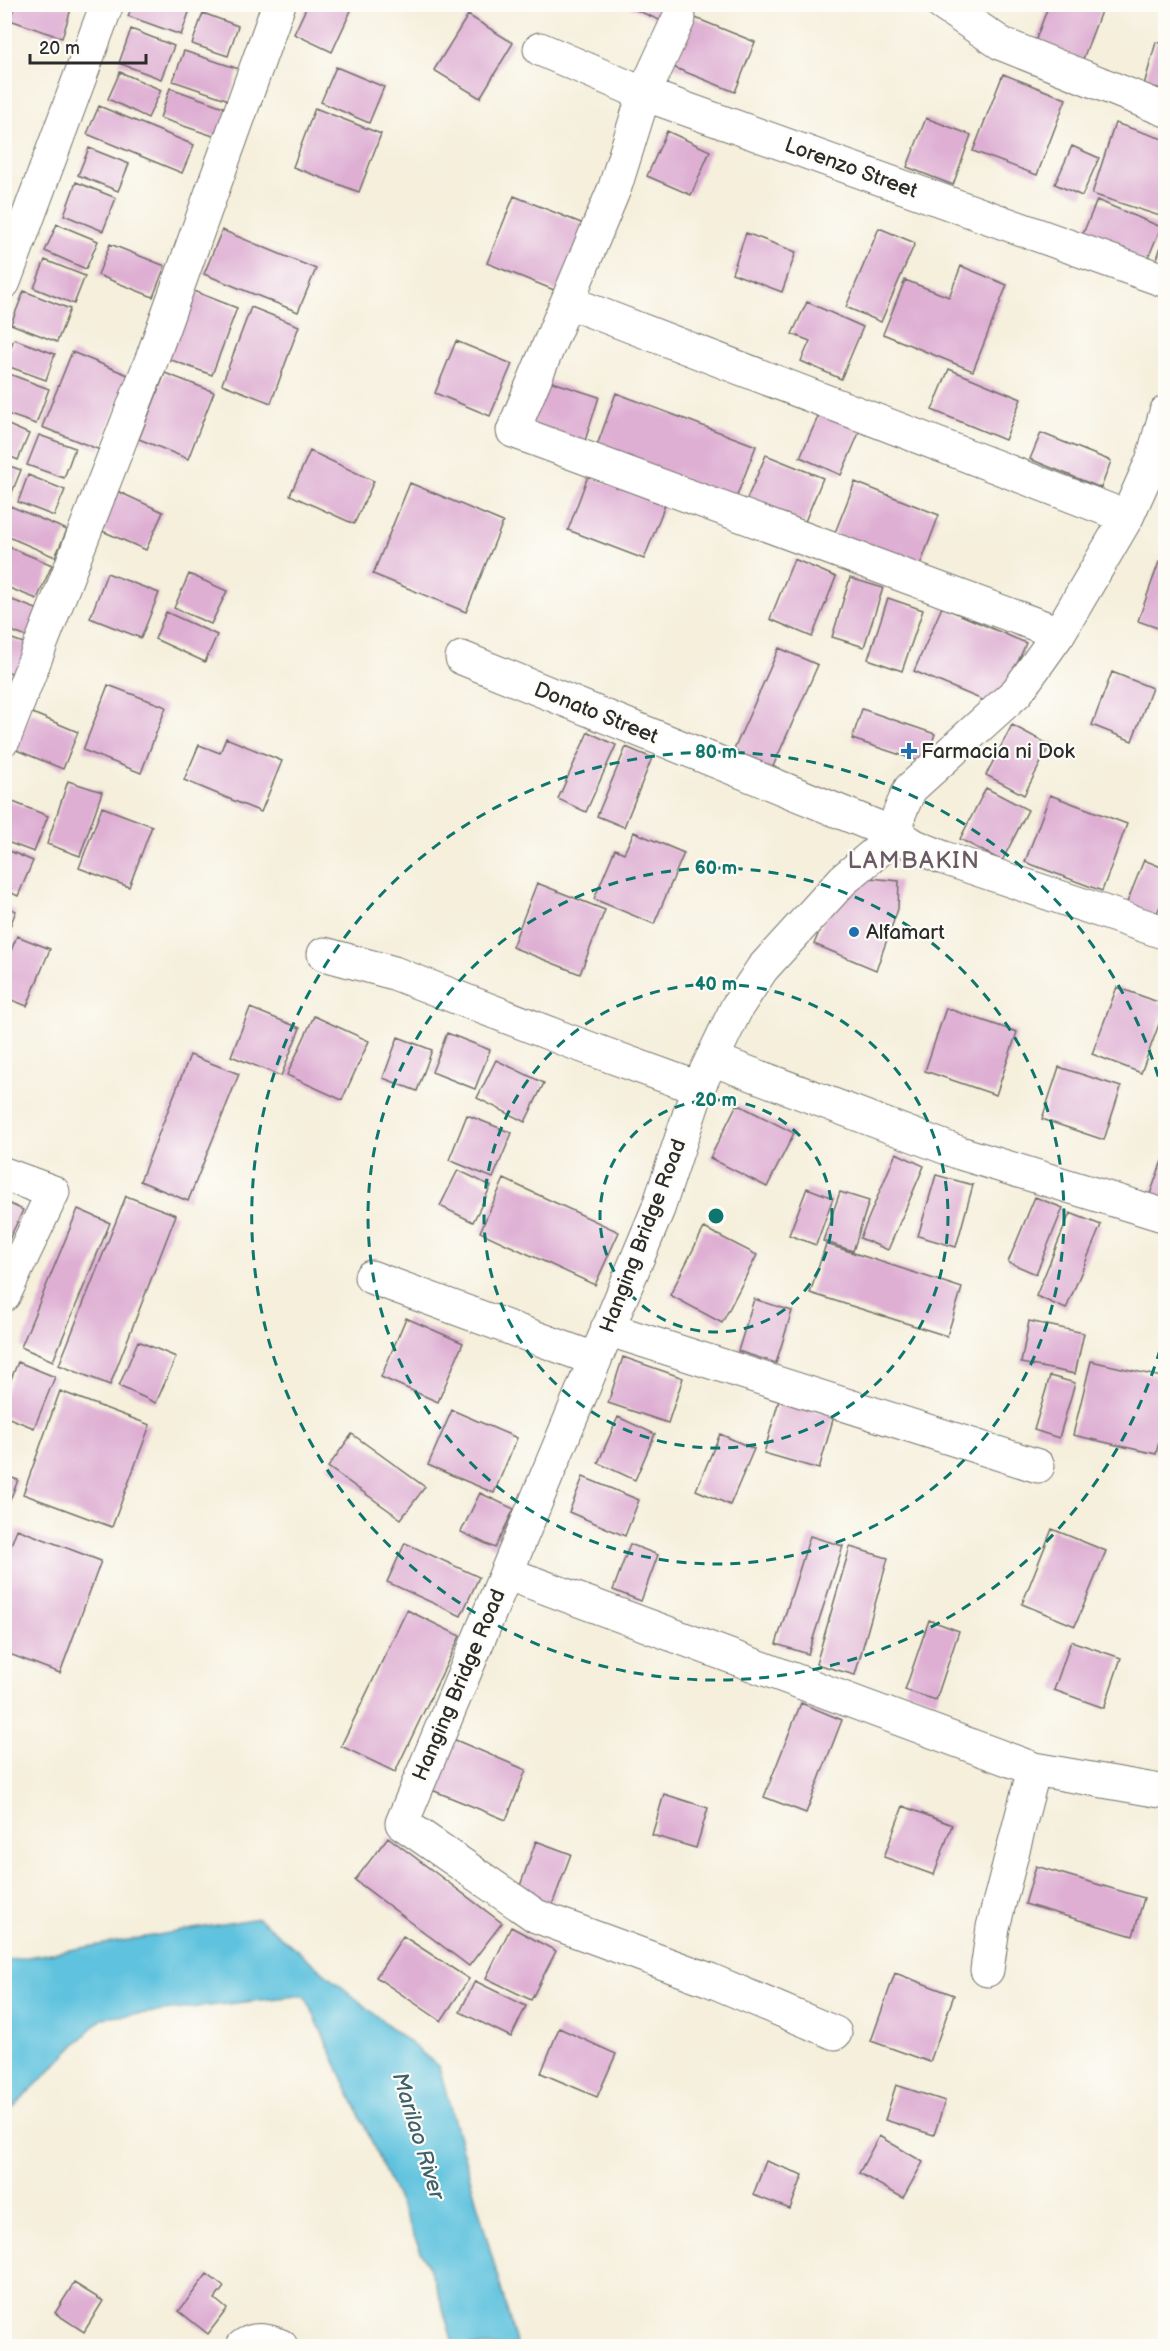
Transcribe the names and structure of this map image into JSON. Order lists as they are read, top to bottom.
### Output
{
  "streets": {
    "street": ["Lorenzo Street", "Donato Street", "Hanging Bridge Road"]
  },
  "crossings": [
    ["Donato Street", "Hanging Bridge Road"]
  ],
  "districts": ["LAMBAKIN"],
  "water": ["Marilao River"],
  "places": {
    "health": ["Farmacia ni Dok"],
    "other": ["Alfamart"]
  },
  "scale_bar": "20 m",
  "rings": [
    "80 m",
    "60 m",
    "40 m",
    "20 m"
  ]
}
